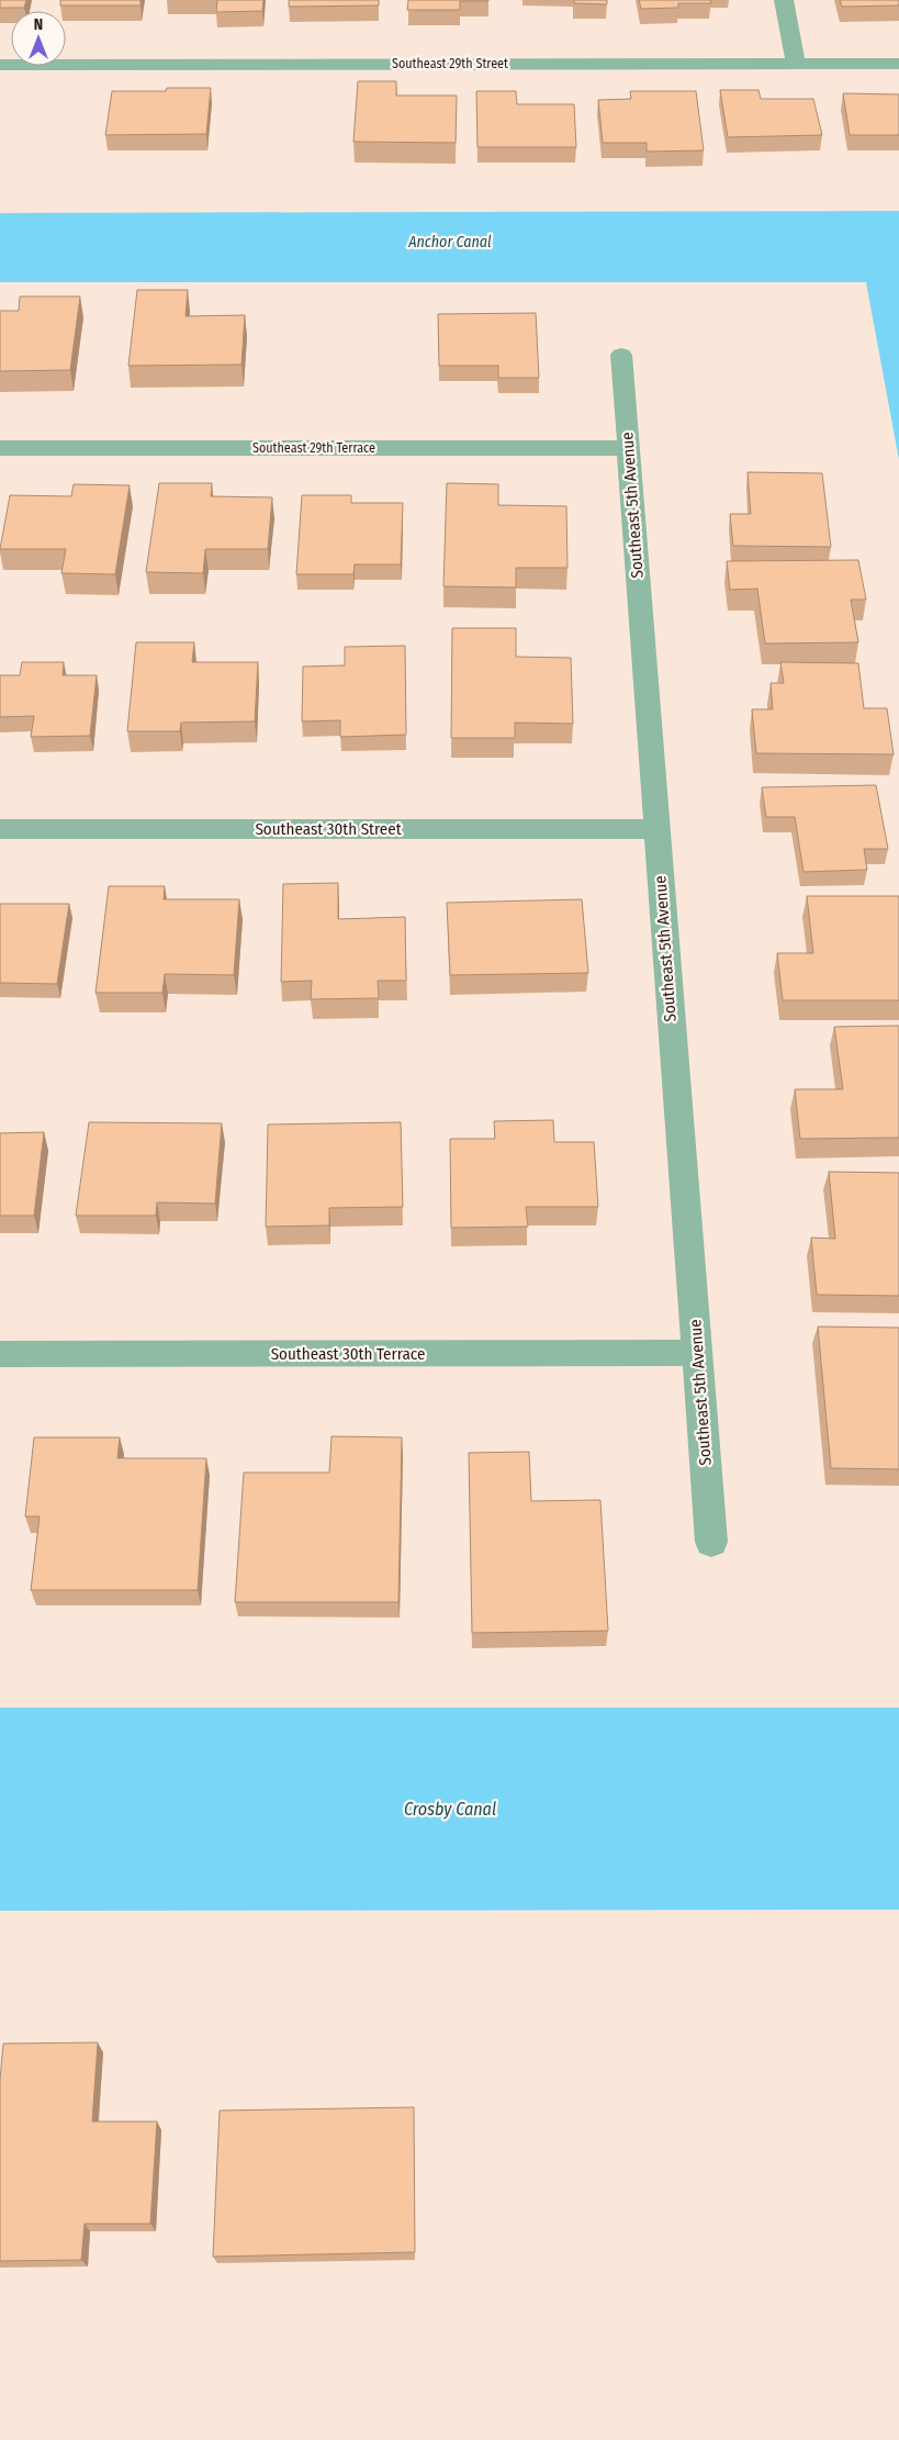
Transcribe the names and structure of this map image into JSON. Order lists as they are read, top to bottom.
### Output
{
  "streets": {
    "street": [
      "Southeast 29th Street",
      "Southeast 29th Terrace",
      "Southeast 5th Avenue",
      "Southeast 30th Street",
      "Southeast 30th Terrace"
    ]
  },
  "crossings": [
    ["Southeast 29th Terrace", "Southeast 5th Avenue"],
    ["Southeast 5th Avenue", "Southeast 30th Street"],
    ["Southeast 5th Avenue", "Southeast 30th Terrace"]
  ],
  "water": ["Anchor Canal", "Crosby Canal"],
  "north": "top"
}
